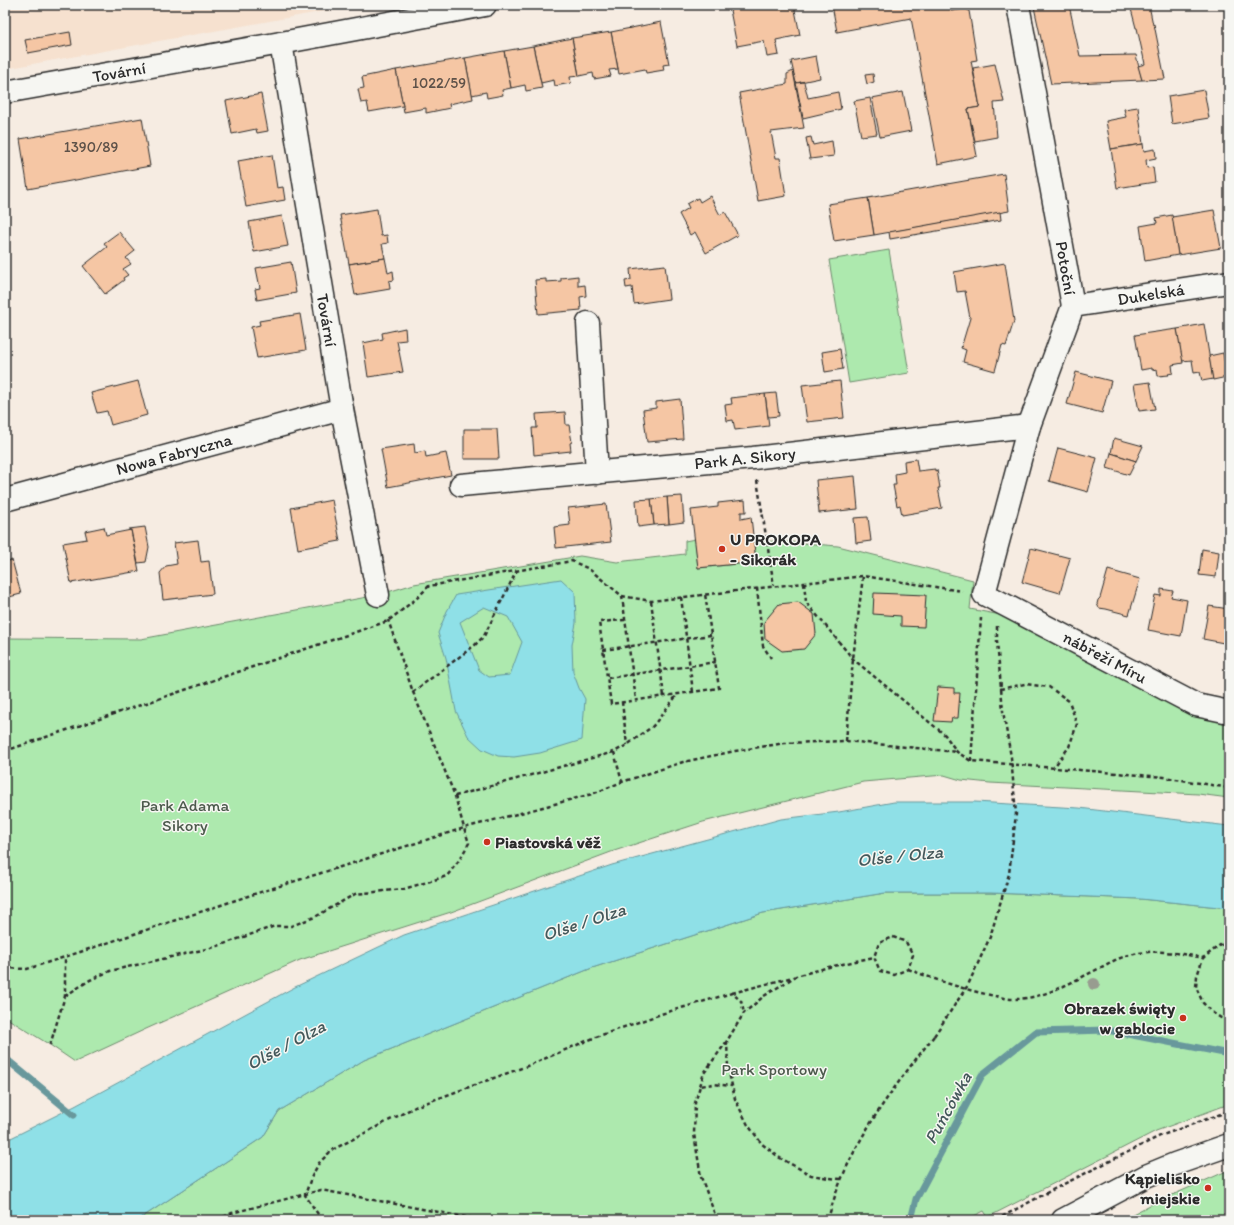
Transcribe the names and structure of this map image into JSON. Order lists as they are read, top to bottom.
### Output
{
  "streets": {
    "street": [
      "Tovární",
      "Potoční",
      "Dukelská",
      "Nowa Fabryczna",
      "Park A. Sikory",
      "nábřeží Míru"
    ]
  },
  "crossings": [
    ["Tovární", "Nowa Fabryczna"],
    ["Potoční", "Dukelská"],
    ["Potoční", "Park A. Sikory"],
    ["Potoční", "nábřeží Míru"]
  ],
  "water": ["Olše / Olza", "Puńcówka"],
  "parks": ["Park Adama Sikory", "Park Sportowy"],
  "places": [
    "U PROKOPA - Sikorák",
    "Piastovská věž",
    "Obrazek święty w gablocie",
    "Kąpielisko miejskie"
  ],
  "house_numbers": ["1022/59", "1390/89"]
}
